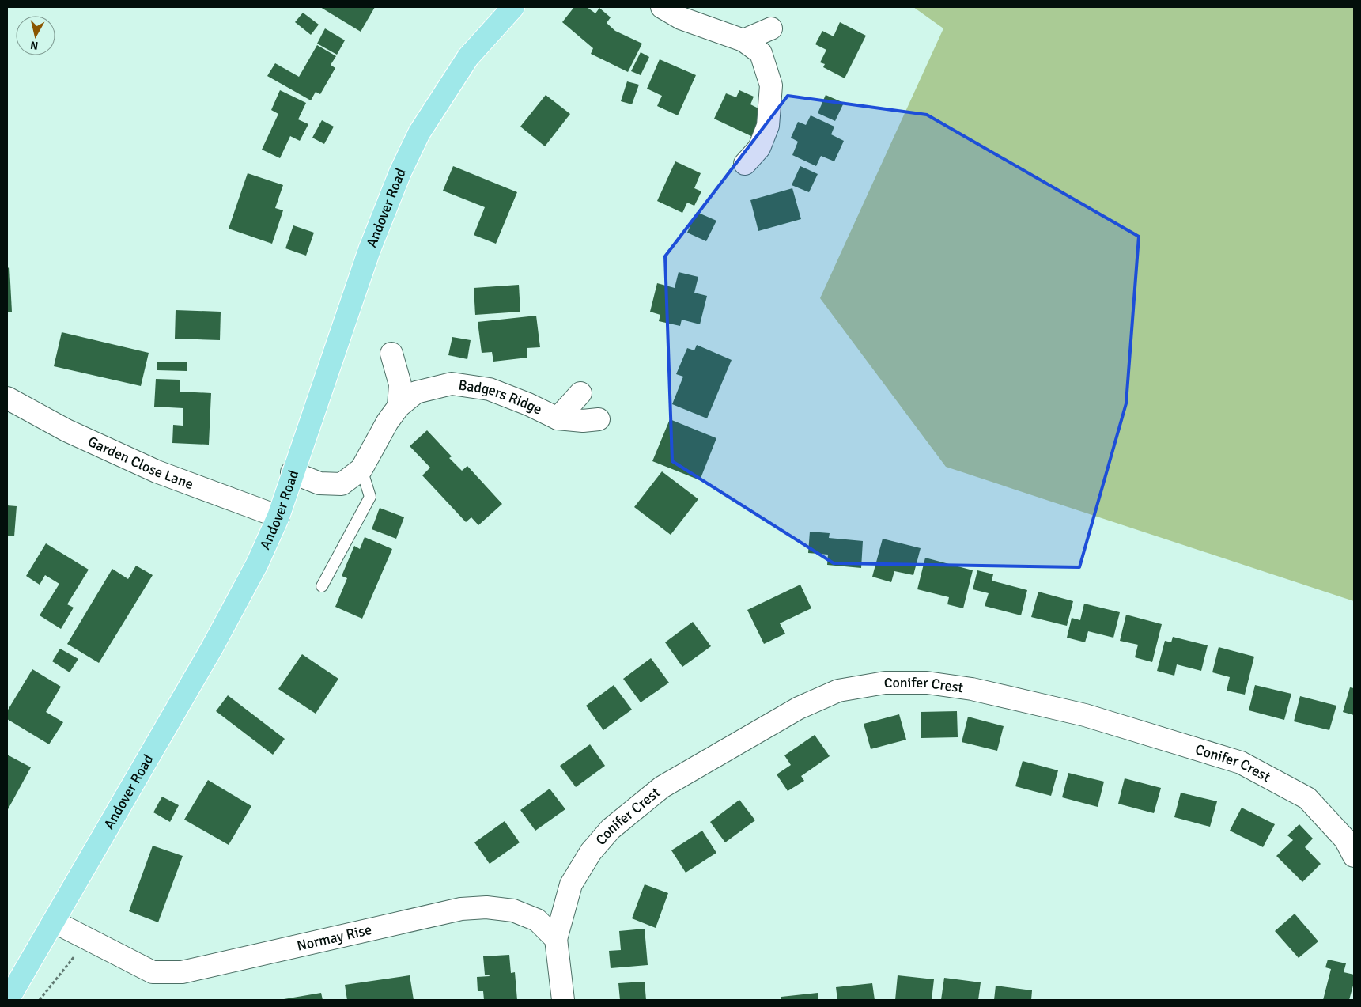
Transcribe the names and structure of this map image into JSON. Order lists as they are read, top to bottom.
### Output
{
  "streets": {
    "main road": ["Andover Road"],
    "street": [
      "Badgers Ridge",
      "Garden Close Lane",
      "Conifer Crest",
      "Normay Rise"
    ]
  },
  "crossings": [
    ["Andover Road", "Badgers Ridge"],
    ["Andover Road", "Garden Close Lane"],
    ["Andover Road", "Normay Rise"],
    ["Conifer Crest", "Normay Rise"]
  ],
  "north": "bottom"
}
